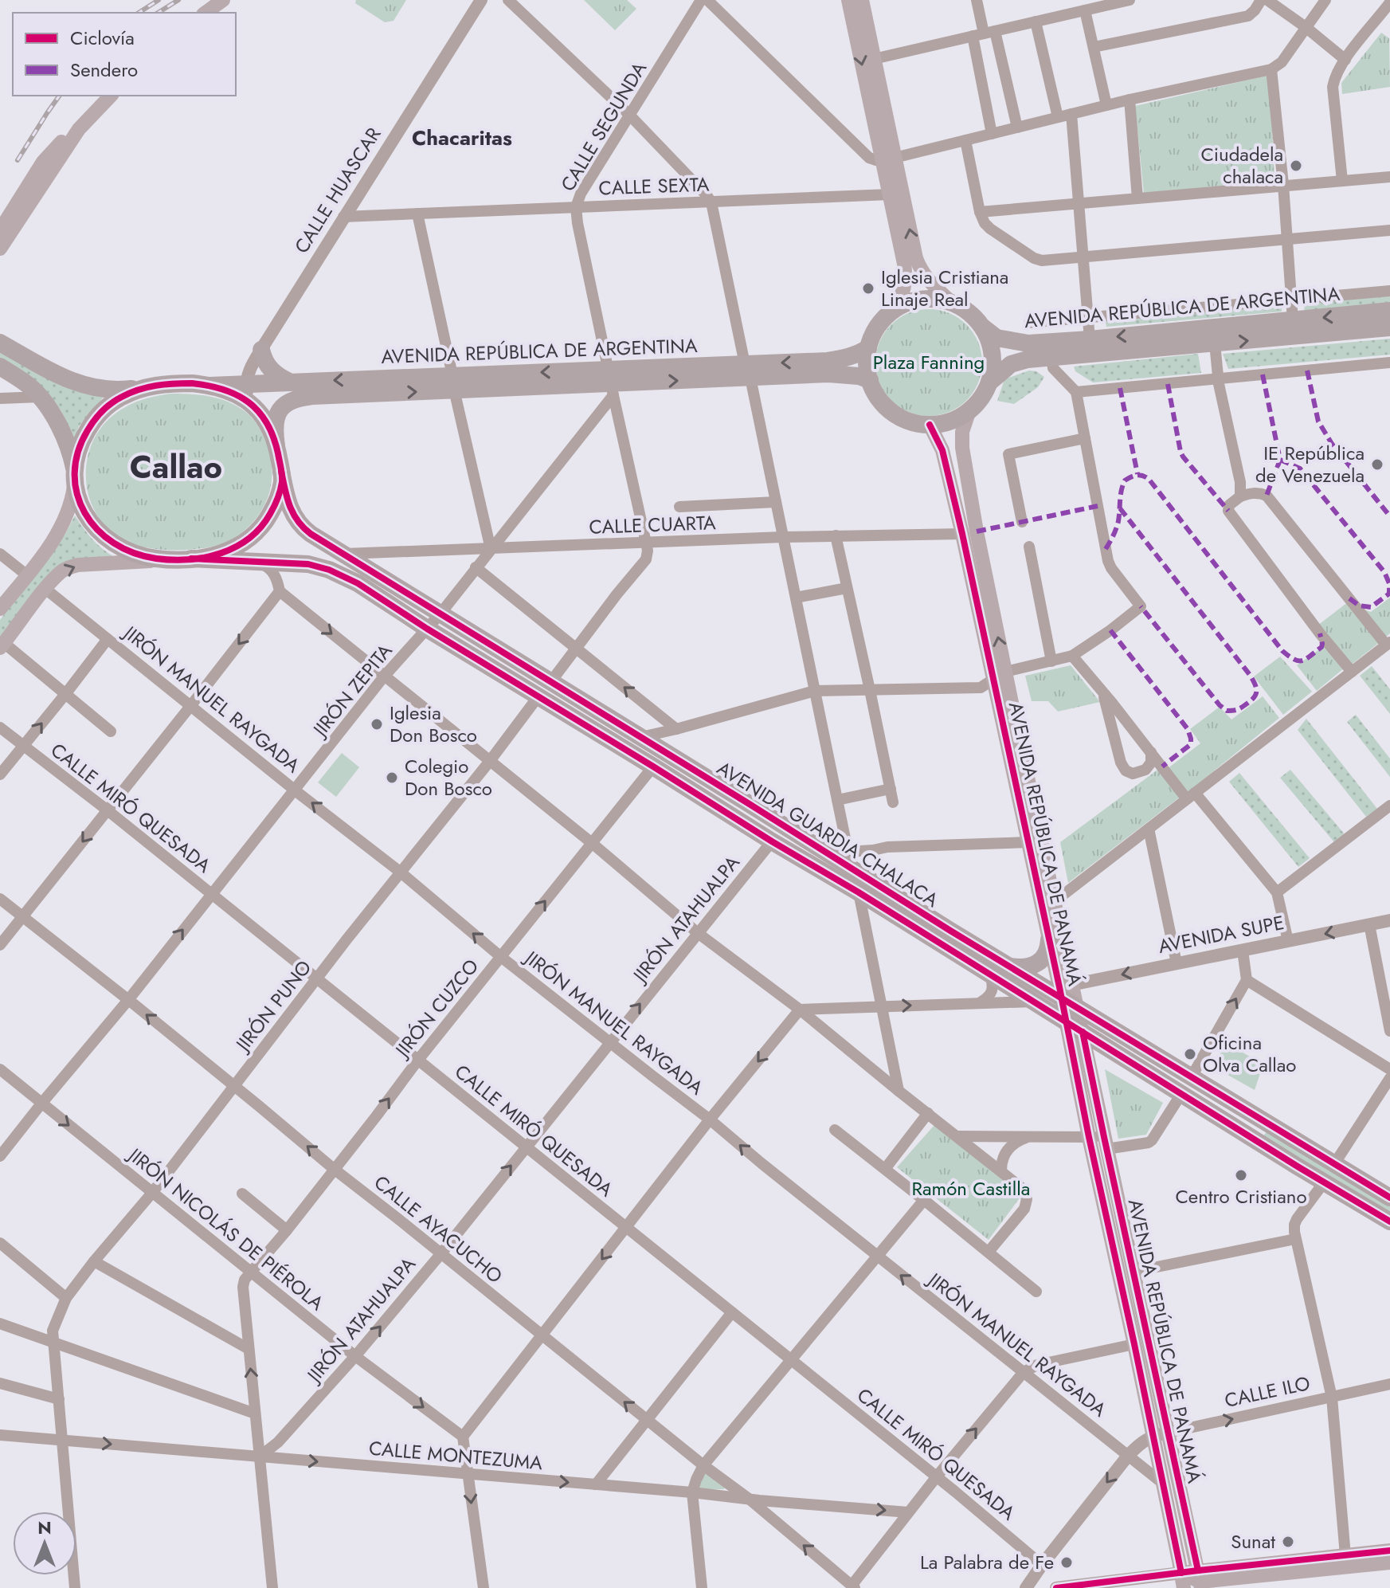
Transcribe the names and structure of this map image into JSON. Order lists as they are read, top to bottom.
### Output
{
  "streets": {
    "main road": ["AVENIDA REPÚBLICA DE ARGENTINA", "AVENIDA GUARDIA CHALACA", "AVENIDA REPÚBLICA DE PANAMÁ"],
    "street": [
      "CALLE SEGUNDA",
      "CALLE SEXTA",
      "CALLE HUASCAR",
      "CALLE CUARTA",
      "JIRÓN ZEPITA",
      "JIRÓN MANUEL RAYGADA",
      "CALLE MIRÓ QUESADA",
      "JIRÓN ATAHUALPA",
      "AVENIDA SUPE",
      "JIRÓN PUNO",
      "JIRÓN CUZCO",
      "JIRÓN NICOLÁS DE PIÉROLA",
      "CALLE AYACUCHO",
      "CALLE ILO",
      "CALLE MONTEZUMA"
    ]
  },
  "crossings": [
    ["CALLE SEGUNDA", "CALLE SEXTA"],
    ["CALLE SEGUNDA", "AVENIDA REPÚBLICA DE ARGENTINA"],
    ["CALLE SEGUNDA", "CALLE CUARTA"],
    ["CALLE SEGUNDA", "JIRÓN ZEPITA"],
    ["CALLE SEXTA", "CALLE HUASCAR"],
    ["CALLE HUASCAR", "AVENIDA REPÚBLICA DE ARGENTINA"],
    ["AVENIDA REPÚBLICA DE ARGENTINA", "JIRÓN ZEPITA"],
    ["AVENIDA REPÚBLICA DE ARGENTINA", "AVENIDA GUARDIA CHALACA"],
    ["AVENIDA REPÚBLICA DE ARGENTINA", "AVENIDA REPÚBLICA DE PANAMÁ"],
    ["CALLE CUARTA", "JIRÓN ZEPITA"],
    ["CALLE CUARTA", "AVENIDA GUARDIA CHALACA"],
    ["CALLE CUARTA", "AVENIDA REPÚBLICA DE PANAMÁ"],
    ["JIRÓN ZEPITA", "JIRÓN MANUEL RAYGADA"],
    ["JIRÓN ZEPITA", "CALLE MIRÓ QUESADA"],
    ["JIRÓN ZEPITA", "AVENIDA GUARDIA CHALACA"],
    ["JIRÓN ZEPITA", "JIRÓN NICOLÁS DE PIÉROLA"],
    ["JIRÓN ZEPITA", "CALLE AYACUCHO"],
    ["JIRÓN MANUEL RAYGADA", "AVENIDA REPÚBLICA DE PANAMÁ"],
    ["JIRÓN MANUEL RAYGADA", "JIRÓN ATAHUALPA"],
    ["JIRÓN MANUEL RAYGADA", "JIRÓN PUNO"],
    ["JIRÓN MANUEL RAYGADA", "JIRÓN CUZCO"],
    ["CALLE MIRÓ QUESADA", "JIRÓN ATAHUALPA"],
    ["CALLE MIRÓ QUESADA", "JIRÓN PUNO"],
    ["CALLE MIRÓ QUESADA", "JIRÓN CUZCO"],
    ["AVENIDA GUARDIA CHALACA", "AVENIDA REPÚBLICA DE PANAMÁ"],
    ["AVENIDA GUARDIA CHALACA", "JIRÓN ATAHUALPA"],
    ["AVENIDA GUARDIA CHALACA", "AVENIDA SUPE"],
    ["AVENIDA GUARDIA CHALACA", "JIRÓN PUNO"],
    ["AVENIDA GUARDIA CHALACA", "JIRÓN CUZCO"],
    ["AVENIDA REPÚBLICA DE PANAMÁ", "AVENIDA SUPE"],
    ["AVENIDA REPÚBLICA DE PANAMÁ", "CALLE ILO"],
    ["JIRÓN ATAHUALPA", "JIRÓN NICOLÁS DE PIÉROLA"],
    ["JIRÓN ATAHUALPA", "CALLE AYACUCHO"],
    ["JIRÓN ATAHUALPA", "CALLE MONTEZUMA"],
    ["JIRÓN PUNO", "JIRÓN NICOLÁS DE PIÉROLA"],
    ["JIRÓN PUNO", "CALLE AYACUCHO"],
    ["JIRÓN PUNO", "CALLE MONTEZUMA"],
    ["JIRÓN CUZCO", "JIRÓN NICOLÁS DE PIÉROLA"],
    ["JIRÓN CUZCO", "CALLE AYACUCHO"],
    ["CALLE AYACUCHO", "CALLE MONTEZUMA"]
  ],
  "one_way": [
    "JIRÓN ATAHUALPA",
    "JIRÓN CUZCO",
    "JIRÓN NICOLÁS DE PIÉROLA",
    "CALLE AYACUCHO",
    "CALLE ILO",
    "CALLE MONTEZUMA"
  ],
  "districts": ["Chacaritas", "Callao"],
  "parks": ["Plaza Fanning", "Ramón Castilla"],
  "places": [
    "Ciudadela chalaca",
    "Iglesia Cristiana Linaje Real",
    "IE República de Venezuela",
    "Iglesia Don Bosco",
    "Colegio Don Bosco",
    "Oficina Olva Callao",
    "Centro Cristiano",
    "Sunat",
    "La Palabra de Fe"
  ],
  "legend": ["Ciclovía", "Sendero"],
  "north": "top"
}
